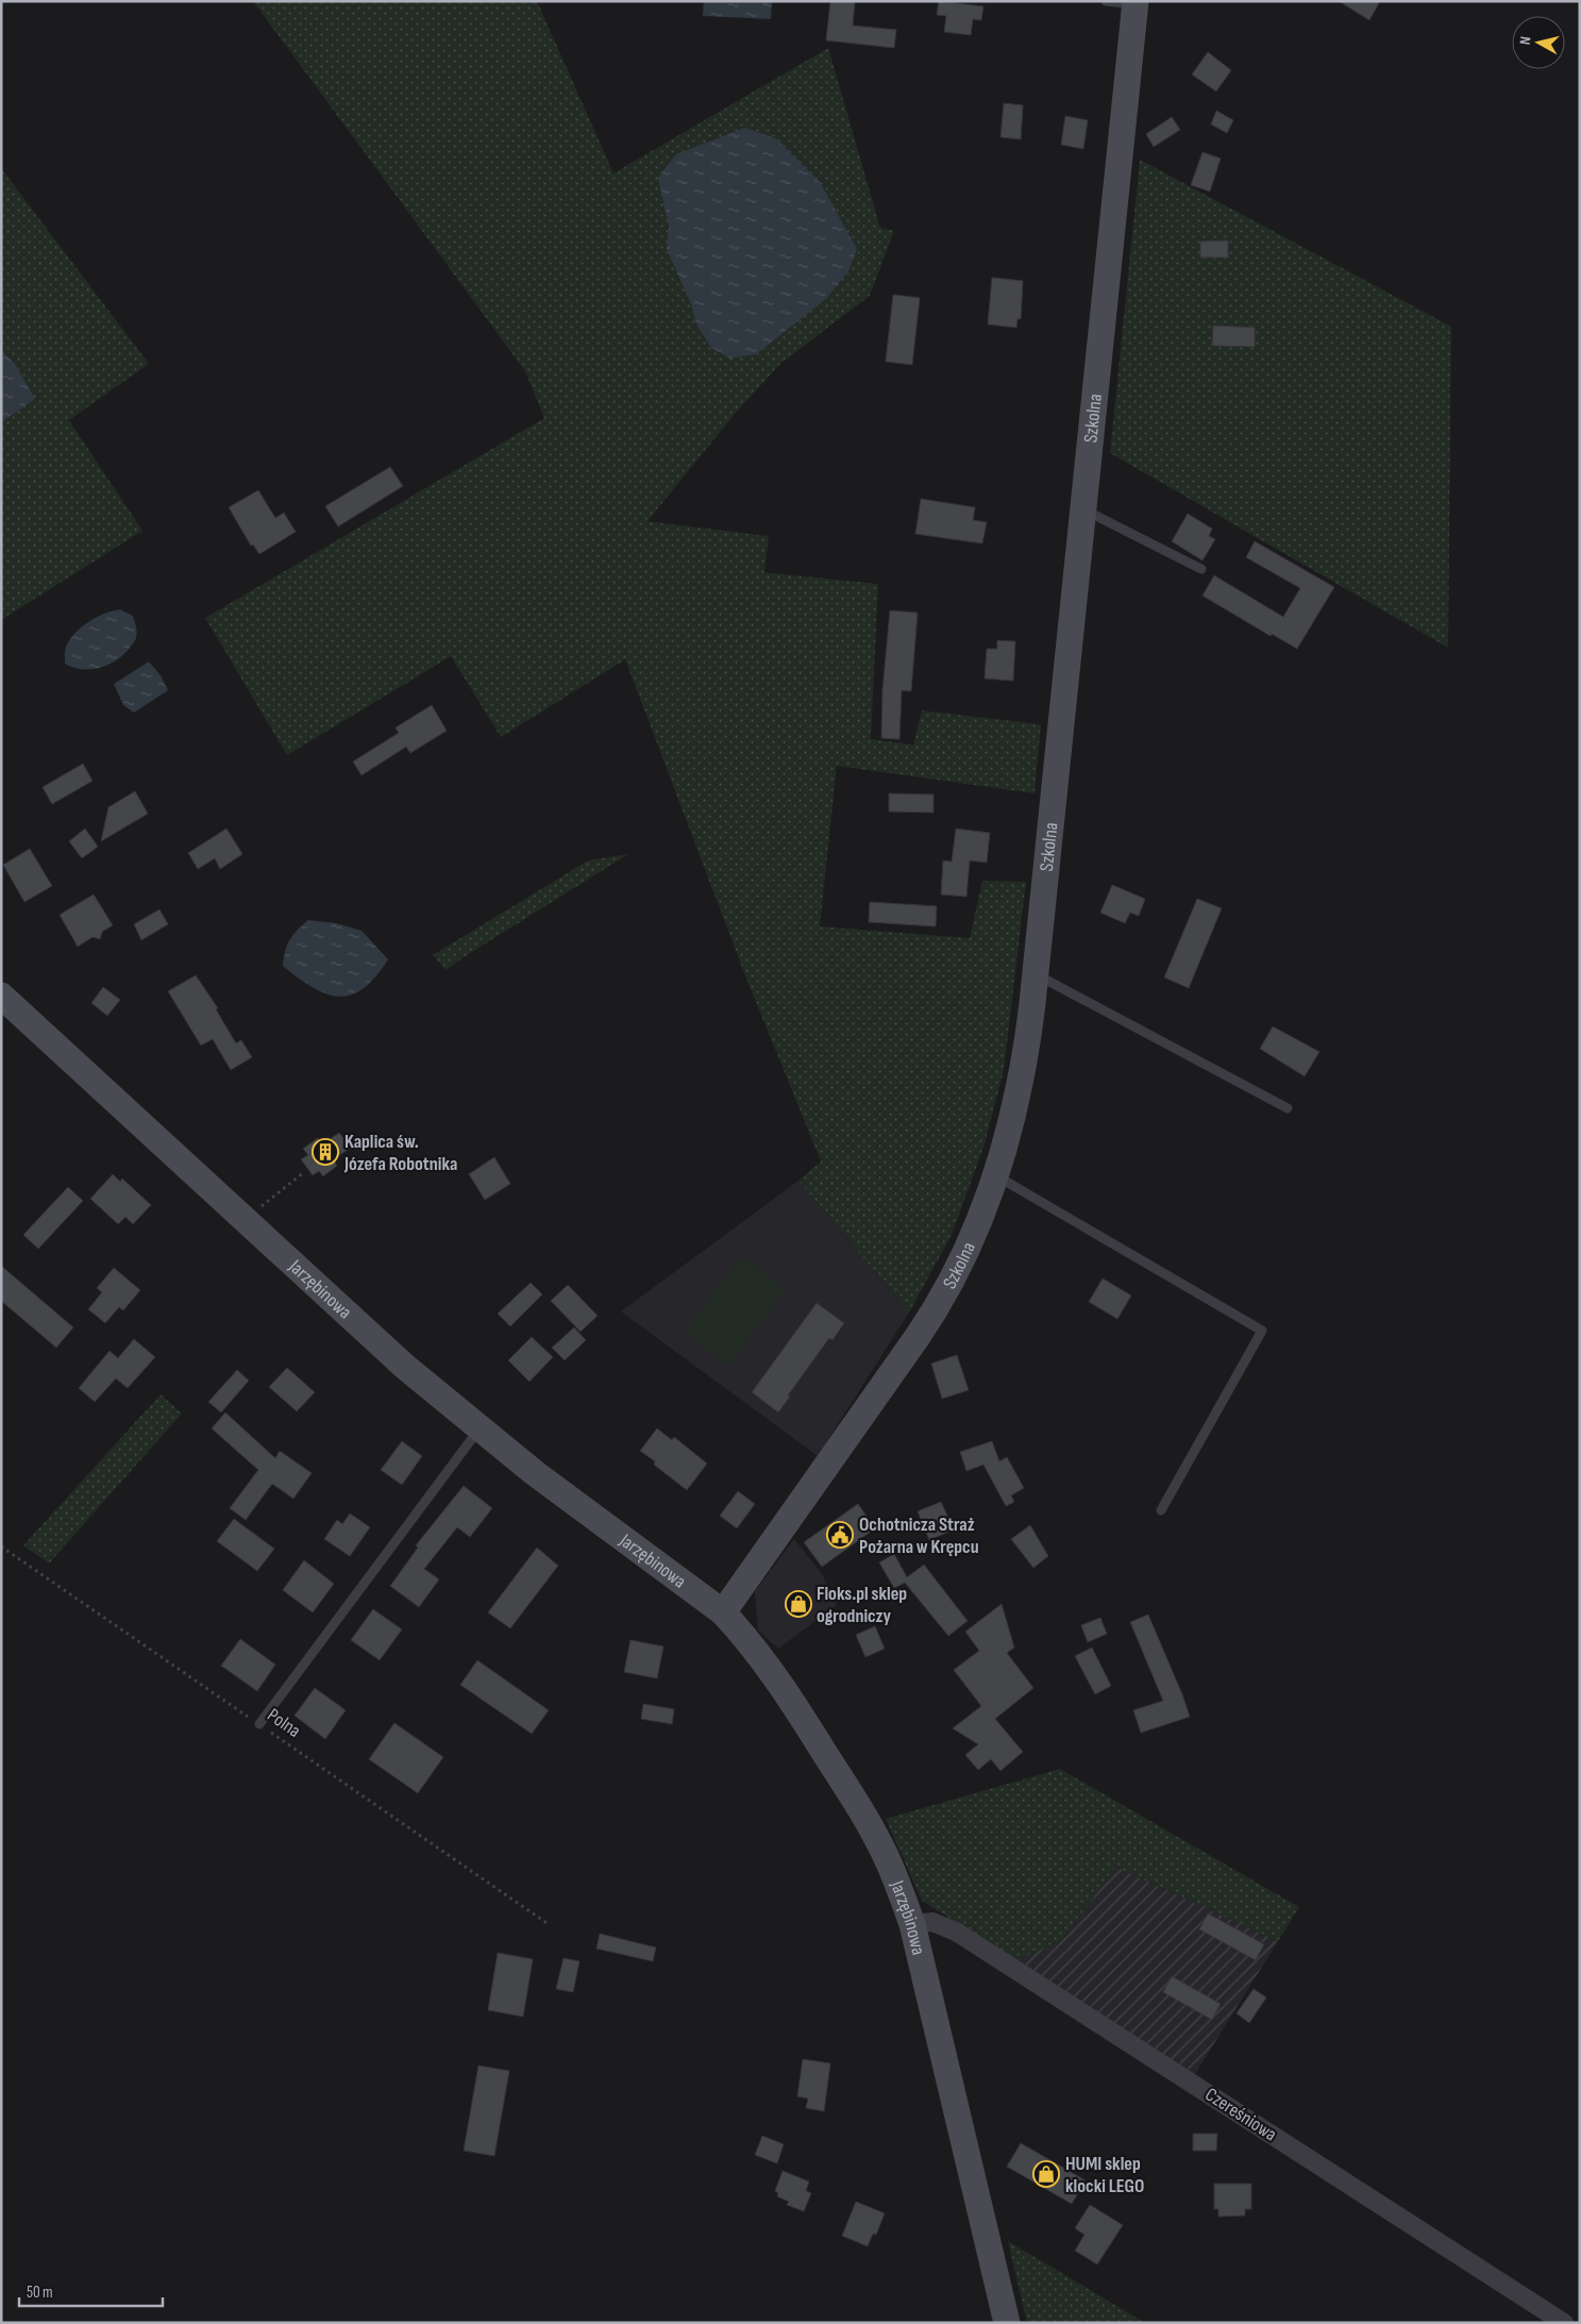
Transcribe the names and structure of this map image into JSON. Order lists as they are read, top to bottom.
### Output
{
  "streets": {
    "street": ["Szkolna", "Jarzębinowa", "Czereśniowa"],
    "path": ["Polna"]
  },
  "crossings": [
    ["Szkolna", "Jarzębinowa"],
    ["Jarzębinowa", "Czereśniowa"]
  ],
  "places": {
    "building": ["Kaplica św. Józefa Robotnika"],
    "public building": ["Ochotnicza Straż Pożarna w Krępcu"],
    "shop": ["Floks.pl sklep ogrodniczy", "HUMI sklep klocki LEGO"]
  },
  "scale_bar": "50 m",
  "north": "left"
}
